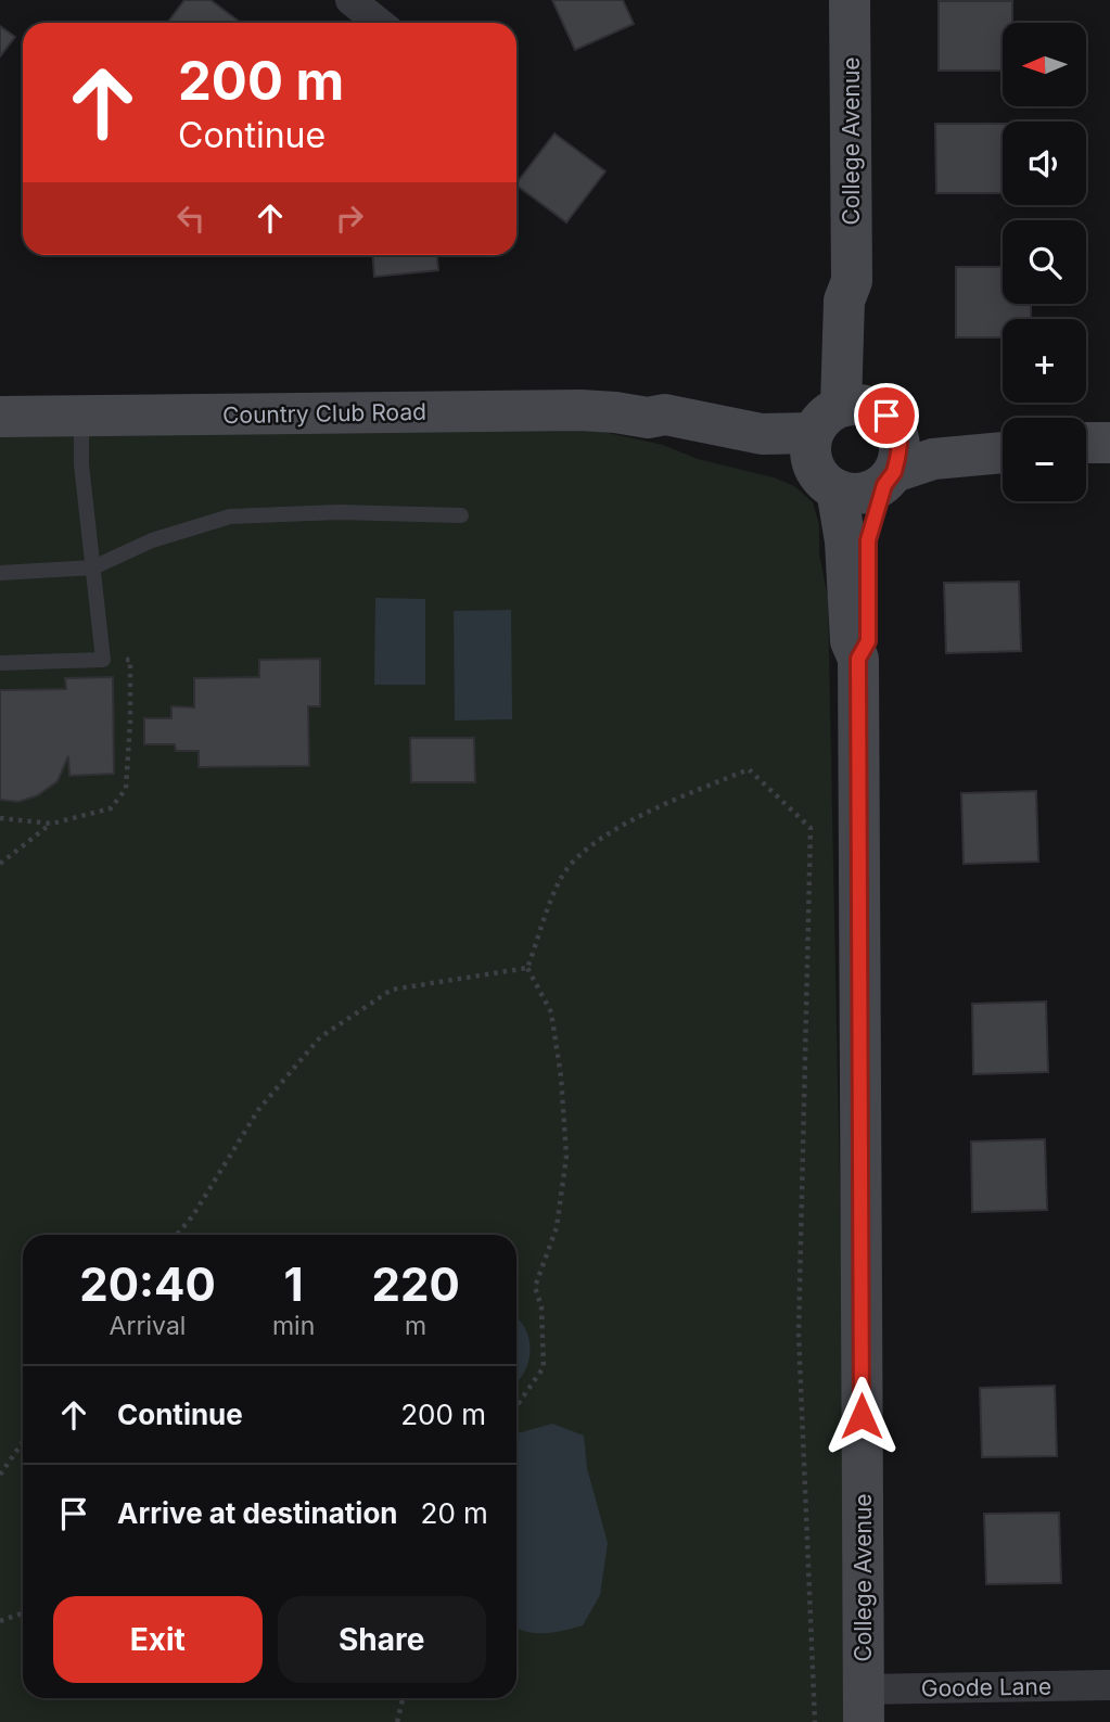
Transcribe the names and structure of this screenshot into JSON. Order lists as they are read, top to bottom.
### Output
{
  "streets": {
    "street": ["College Avenue", "Country Club Road", "Goode Lane"]
  },
  "crossings": [
    ["College Avenue", "Country Club Road"],
    ["College Avenue", "Goode Lane"]
  ],
  "north": "left",
  "page": {
    "map_buttons": ["+", "−"],
    "turn": ["200 m", "Continue"],
    "eta": [
      "20:40",
      "Arrival",
      "1",
      "min",
      "220",
      "m"
    ],
    "list": [
      {
        "name": "Continue",
        "value": "200 m"
      },
      {
        "name": "Arrive at destination",
        "value": "20 m"
      }
    ],
    "buttons": ["Exit", "Share"]
  }
}
